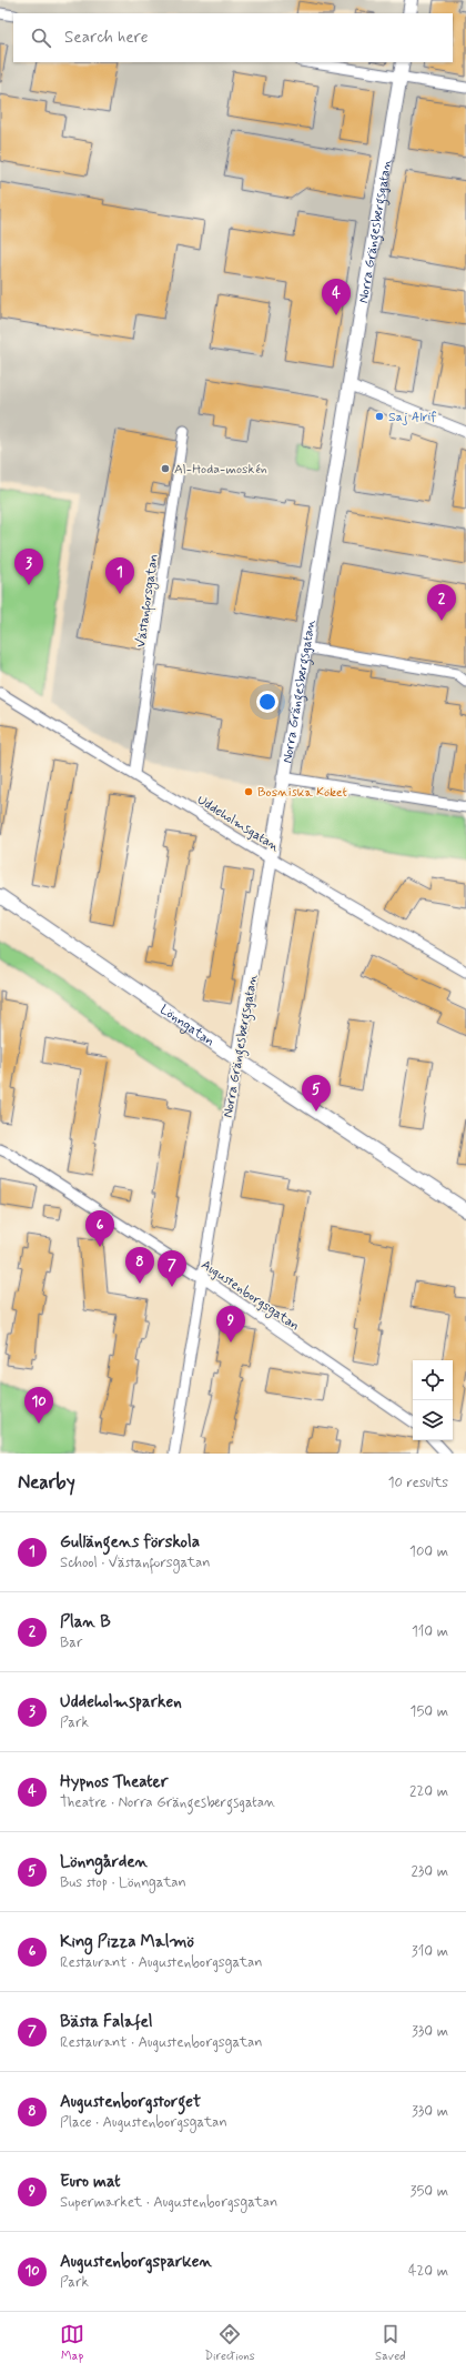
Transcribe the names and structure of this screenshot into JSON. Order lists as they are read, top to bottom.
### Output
{
  "streets": {
    "street": [
      "Norra Grängesbergsgatan",
      "Västanforsgatan",
      "Uddeholmsgatan",
      "Lönngatan",
      "Augustenborgsgatan"
    ]
  },
  "crossings": [
    ["Norra Grängesbergsgatan", "Uddeholmsgatan"],
    ["Norra Grängesbergsgatan", "Lönngatan"],
    ["Norra Grängesbergsgatan", "Augustenborgsgatan"],
    ["Västanforsgatan", "Uddeholmsgatan"]
  ],
  "places": ["Saj Alrif", "Al-Hoda-moskén", "Bosniska Köket"],
  "page": {
    "search": "Search here",
    "pins": [
      "4",
      "3",
      "1",
      "2",
      "5",
      "6",
      "8",
      "7",
      "9",
      "10"
    ],
    "heading": ["Nearby", "10 results"],
    "list": [
      {
        "mark": "1",
        "name": "Gullängens förskola",
        "note": "School · Västanforsgatan",
        "value": "100 m"
      },
      {
        "mark": "2",
        "name": "Plan B",
        "note": "Bar",
        "value": "110 m"
      },
      {
        "mark": "3",
        "name": "Uddeholmsparken",
        "note": "Park",
        "value": "150 m"
      },
      {
        "mark": "4",
        "name": "Hypnos Theater",
        "note": "Theatre · Norra Grängesbergsgatan",
        "value": "220 m"
      },
      {
        "mark": "5",
        "name": "Lönngården",
        "note": "Bus stop · Lönngatan",
        "value": "230 m"
      },
      {
        "mark": "6",
        "name": "King Pizza Malmö",
        "note": "Restaurant · Augustenborgsgatan",
        "value": "310 m"
      },
      {
        "mark": "7",
        "name": "Bästa Falafel",
        "note": "Restaurant · Augustenborgsgatan",
        "value": "330 m"
      },
      {
        "mark": "8",
        "name": "Augustenborgstorget",
        "note": "Place · Augustenborgsgatan",
        "value": "330 m"
      },
      {
        "mark": "9",
        "name": "Euro mat",
        "note": "Supermarket · Augustenborgsgatan",
        "value": "350 m"
      },
      {
        "mark": "10",
        "name": "Augustenborgsparken",
        "note": "Park",
        "value": "420 m"
      }
    ],
    "nav": ["Map", "Directions", "Saved"]
  }
}
